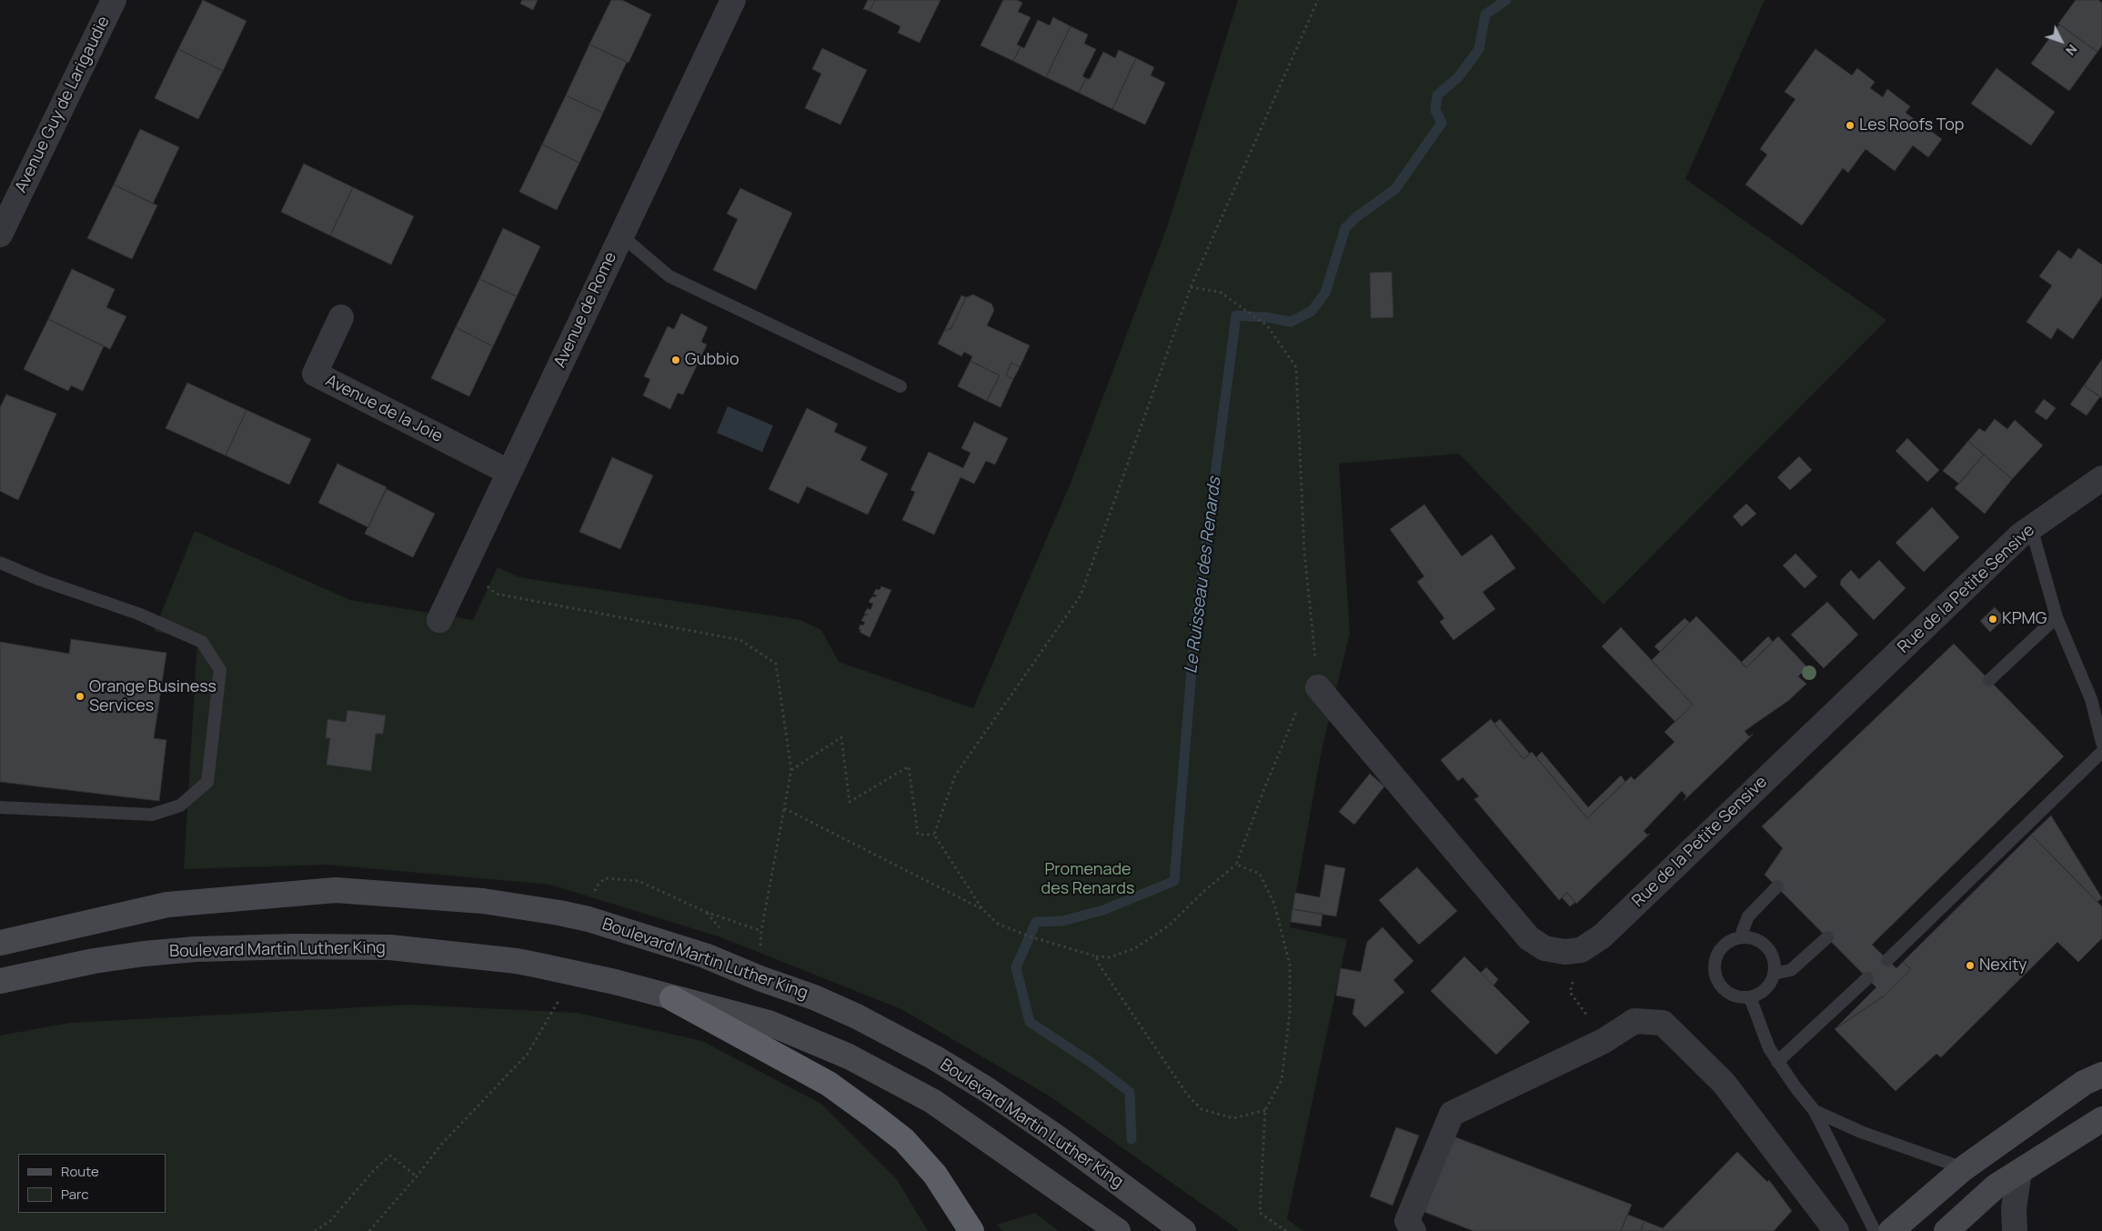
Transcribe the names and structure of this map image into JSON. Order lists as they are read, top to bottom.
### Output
{
  "streets": {
    "main road": ["Boulevard Martin Luther King"],
    "street": [
      "Avenue Guy de Larigaudie",
      "Avenue de Rome",
      "Avenue de la Joie",
      "Rue de la Petite Sensive"
    ]
  },
  "crossings": [
    ["Avenue de Rome", "Avenue de la Joie"]
  ],
  "water": ["Le Ruisseau des Renards"],
  "parks": ["Promenade des Renards"],
  "places": [
    "Les Roofs Top",
    "Gubbio",
    "KPMG",
    "Orange Business Services",
    "Nexity"
  ],
  "legend": ["Route", "Parc"],
  "north": "bottom right"
}
